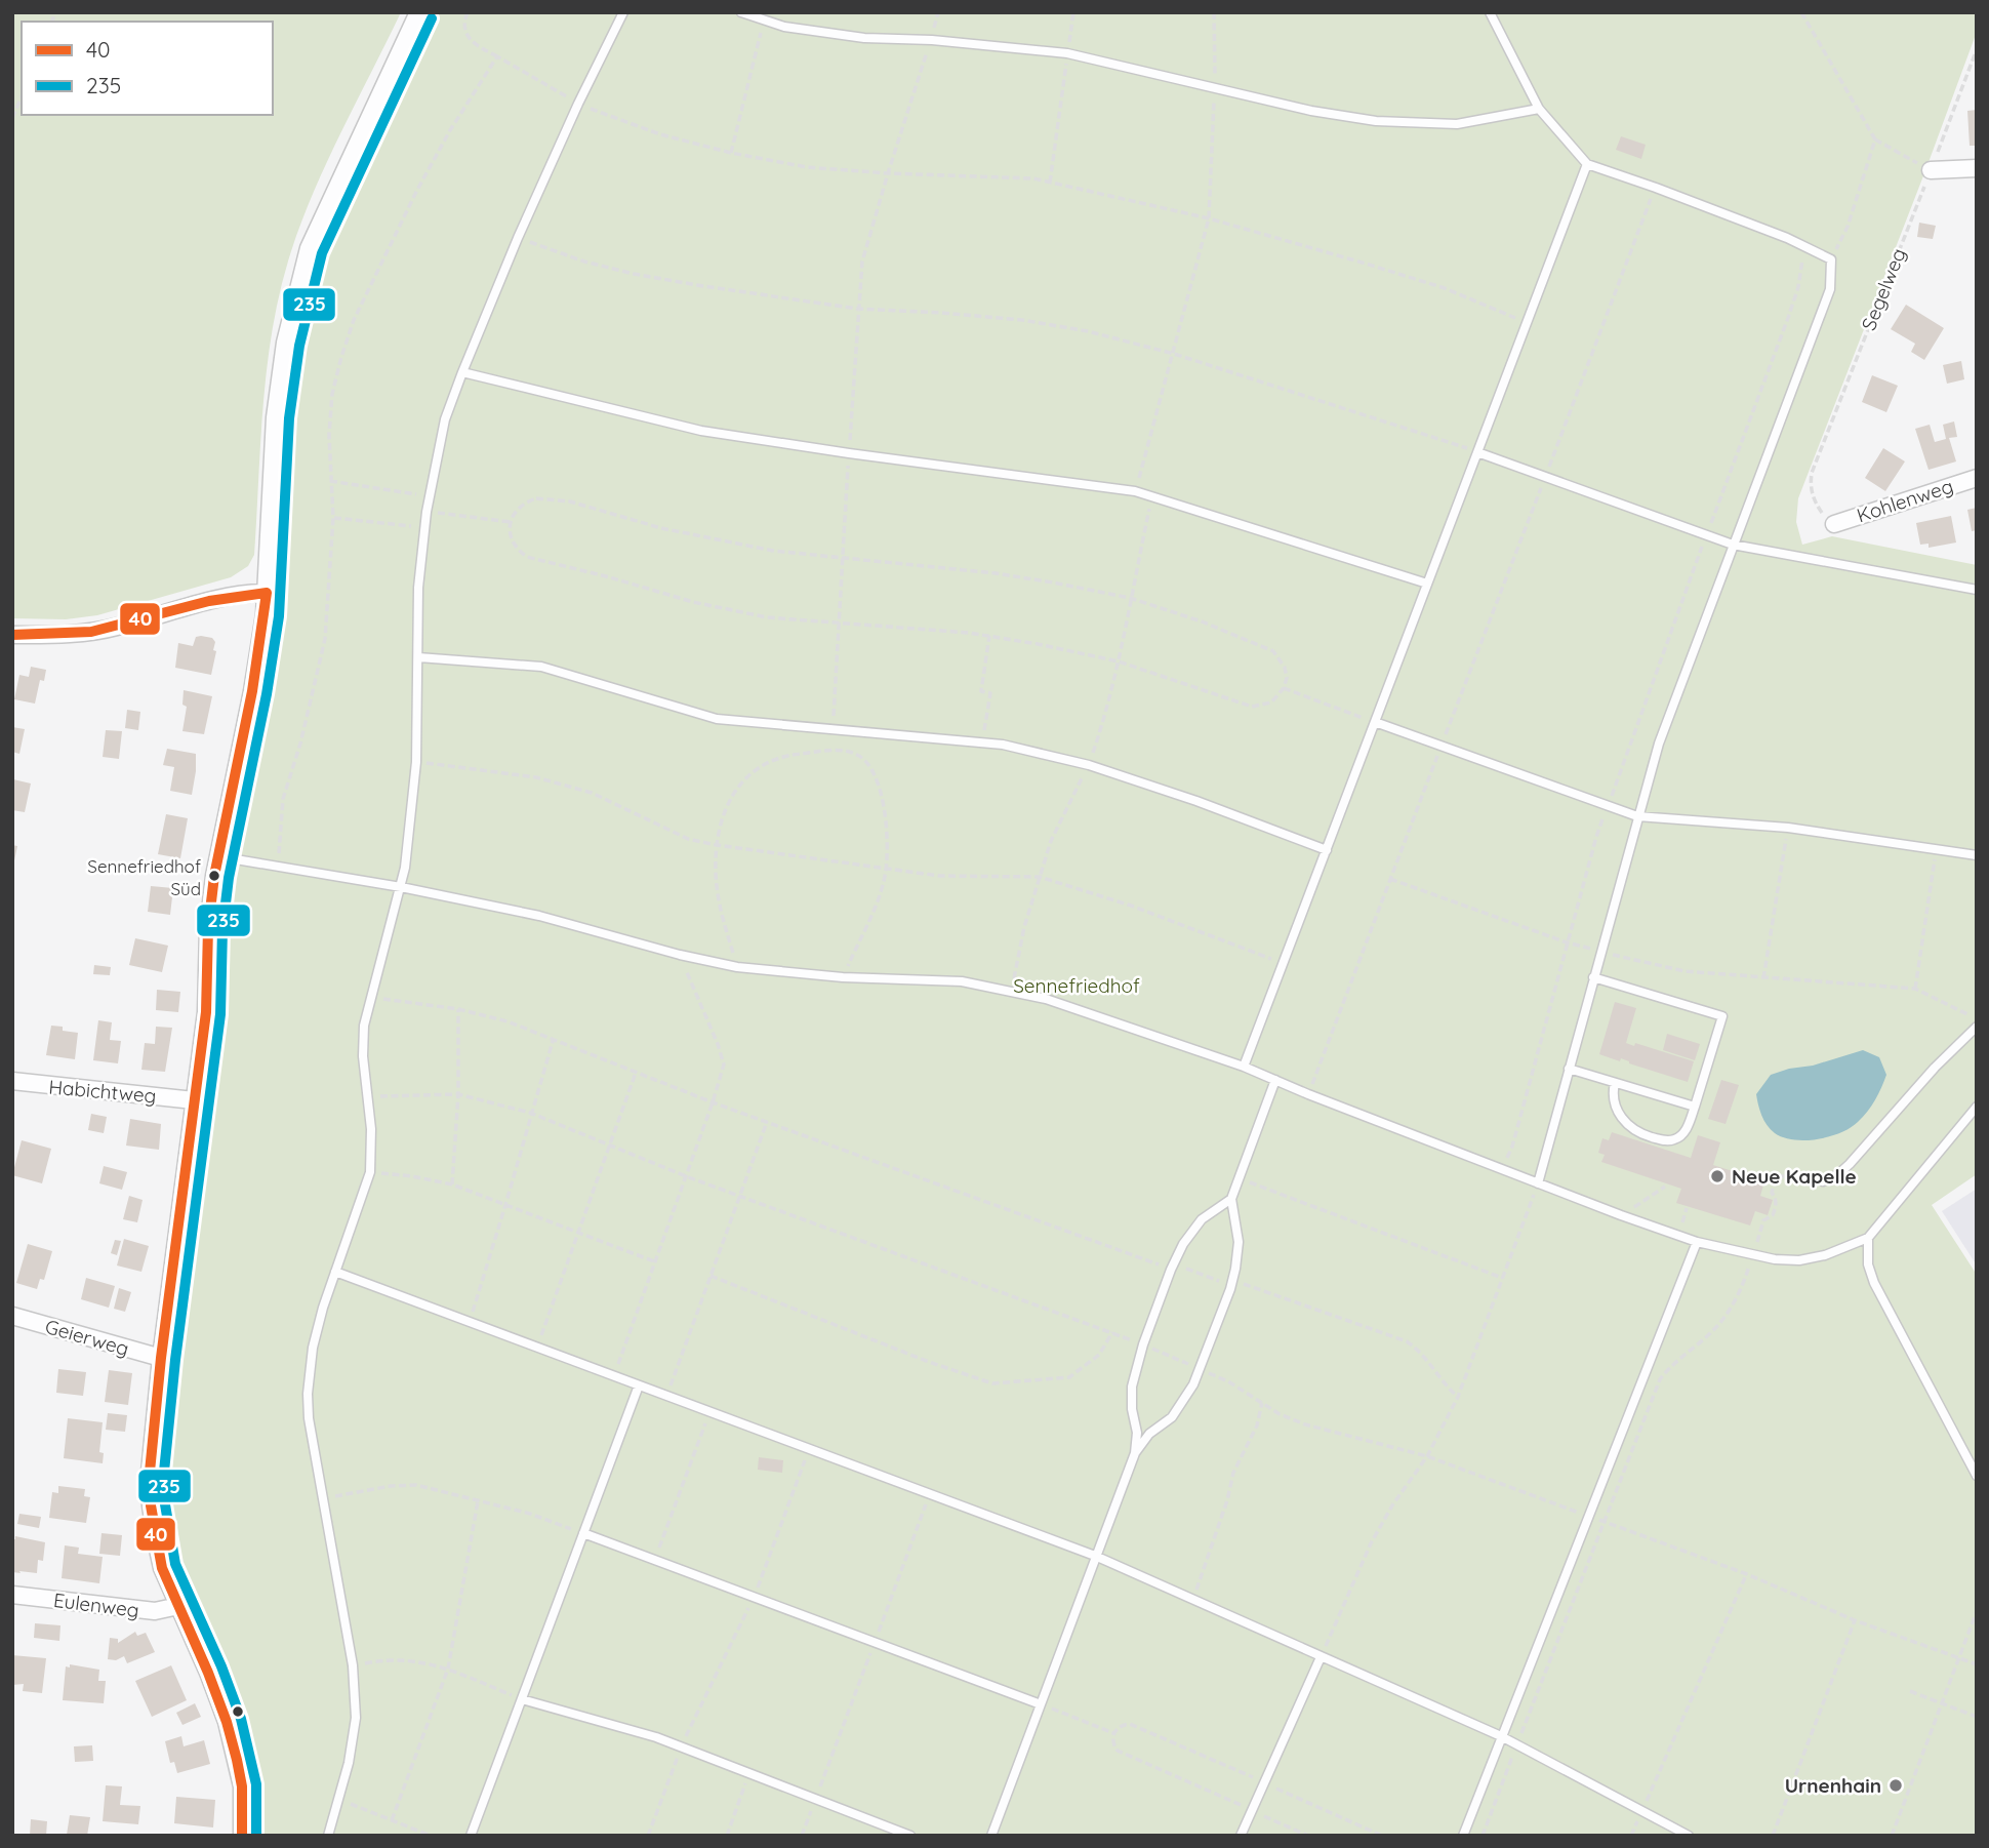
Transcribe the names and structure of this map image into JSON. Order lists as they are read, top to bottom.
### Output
{
  "streets": {
    "street": [
      "Kohlenweg",
      "Habichtweg",
      "Geierweg",
      "Eulenweg"
    ],
    "path": ["Segelweg"]
  },
  "crossings": [
    ["Segelweg", "Kohlenweg"]
  ],
  "parks": ["Sennefriedhof"],
  "places": ["Sennefriedhof Süd", "Neue Kapelle", "Urnenhain"],
  "lines": ["transit line 235", "transit line 40"],
  "legend": ["40", "235"]
}
